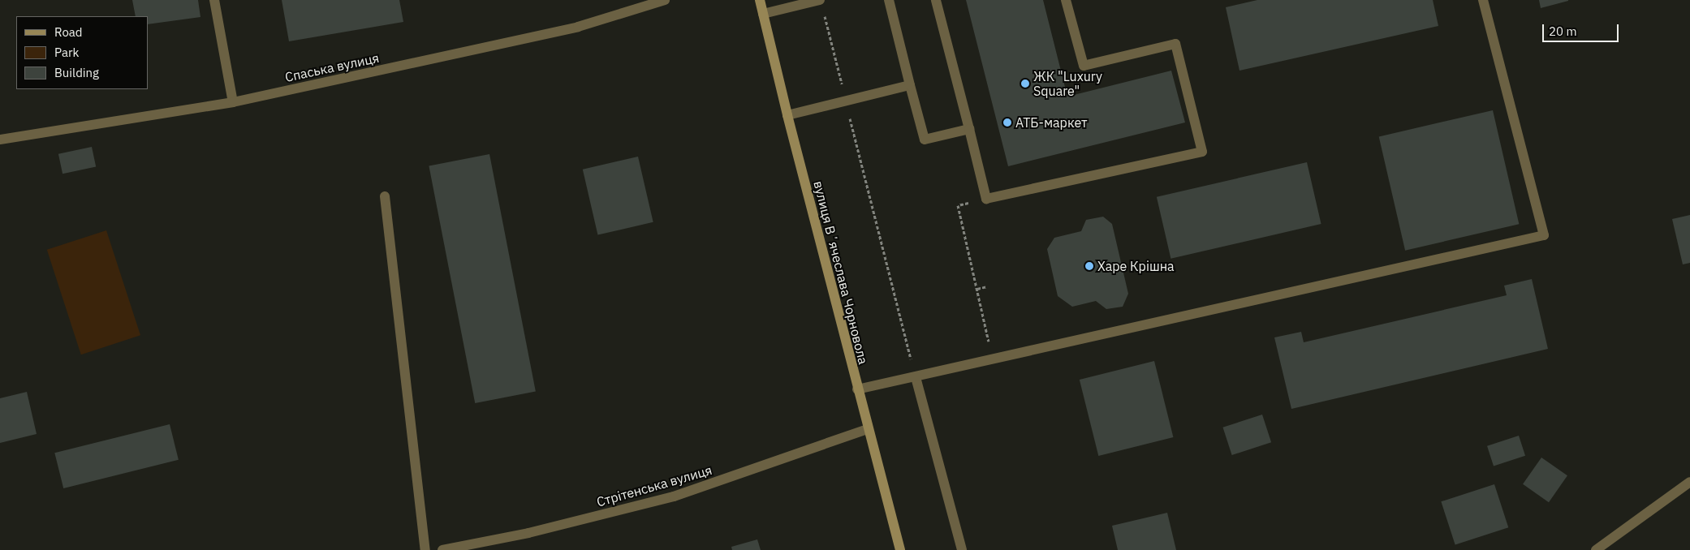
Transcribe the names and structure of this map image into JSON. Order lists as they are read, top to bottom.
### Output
{
  "streets": {
    "main road": ["вулиця Вʼячеслава Чорновола"],
    "street": ["Спаська вулиця", "Стрітенська вулиця"]
  },
  "crossings": [
    ["вулиця Вʼячеслава Чорновола", "Стрітенська вулиця"]
  ],
  "places": ["ЖК \"Luxury Square\"", "АТБ-маркет", "Харе Крішна"],
  "legend": ["Road", "Park", "Building"],
  "scale_bar": "20 m"
}
